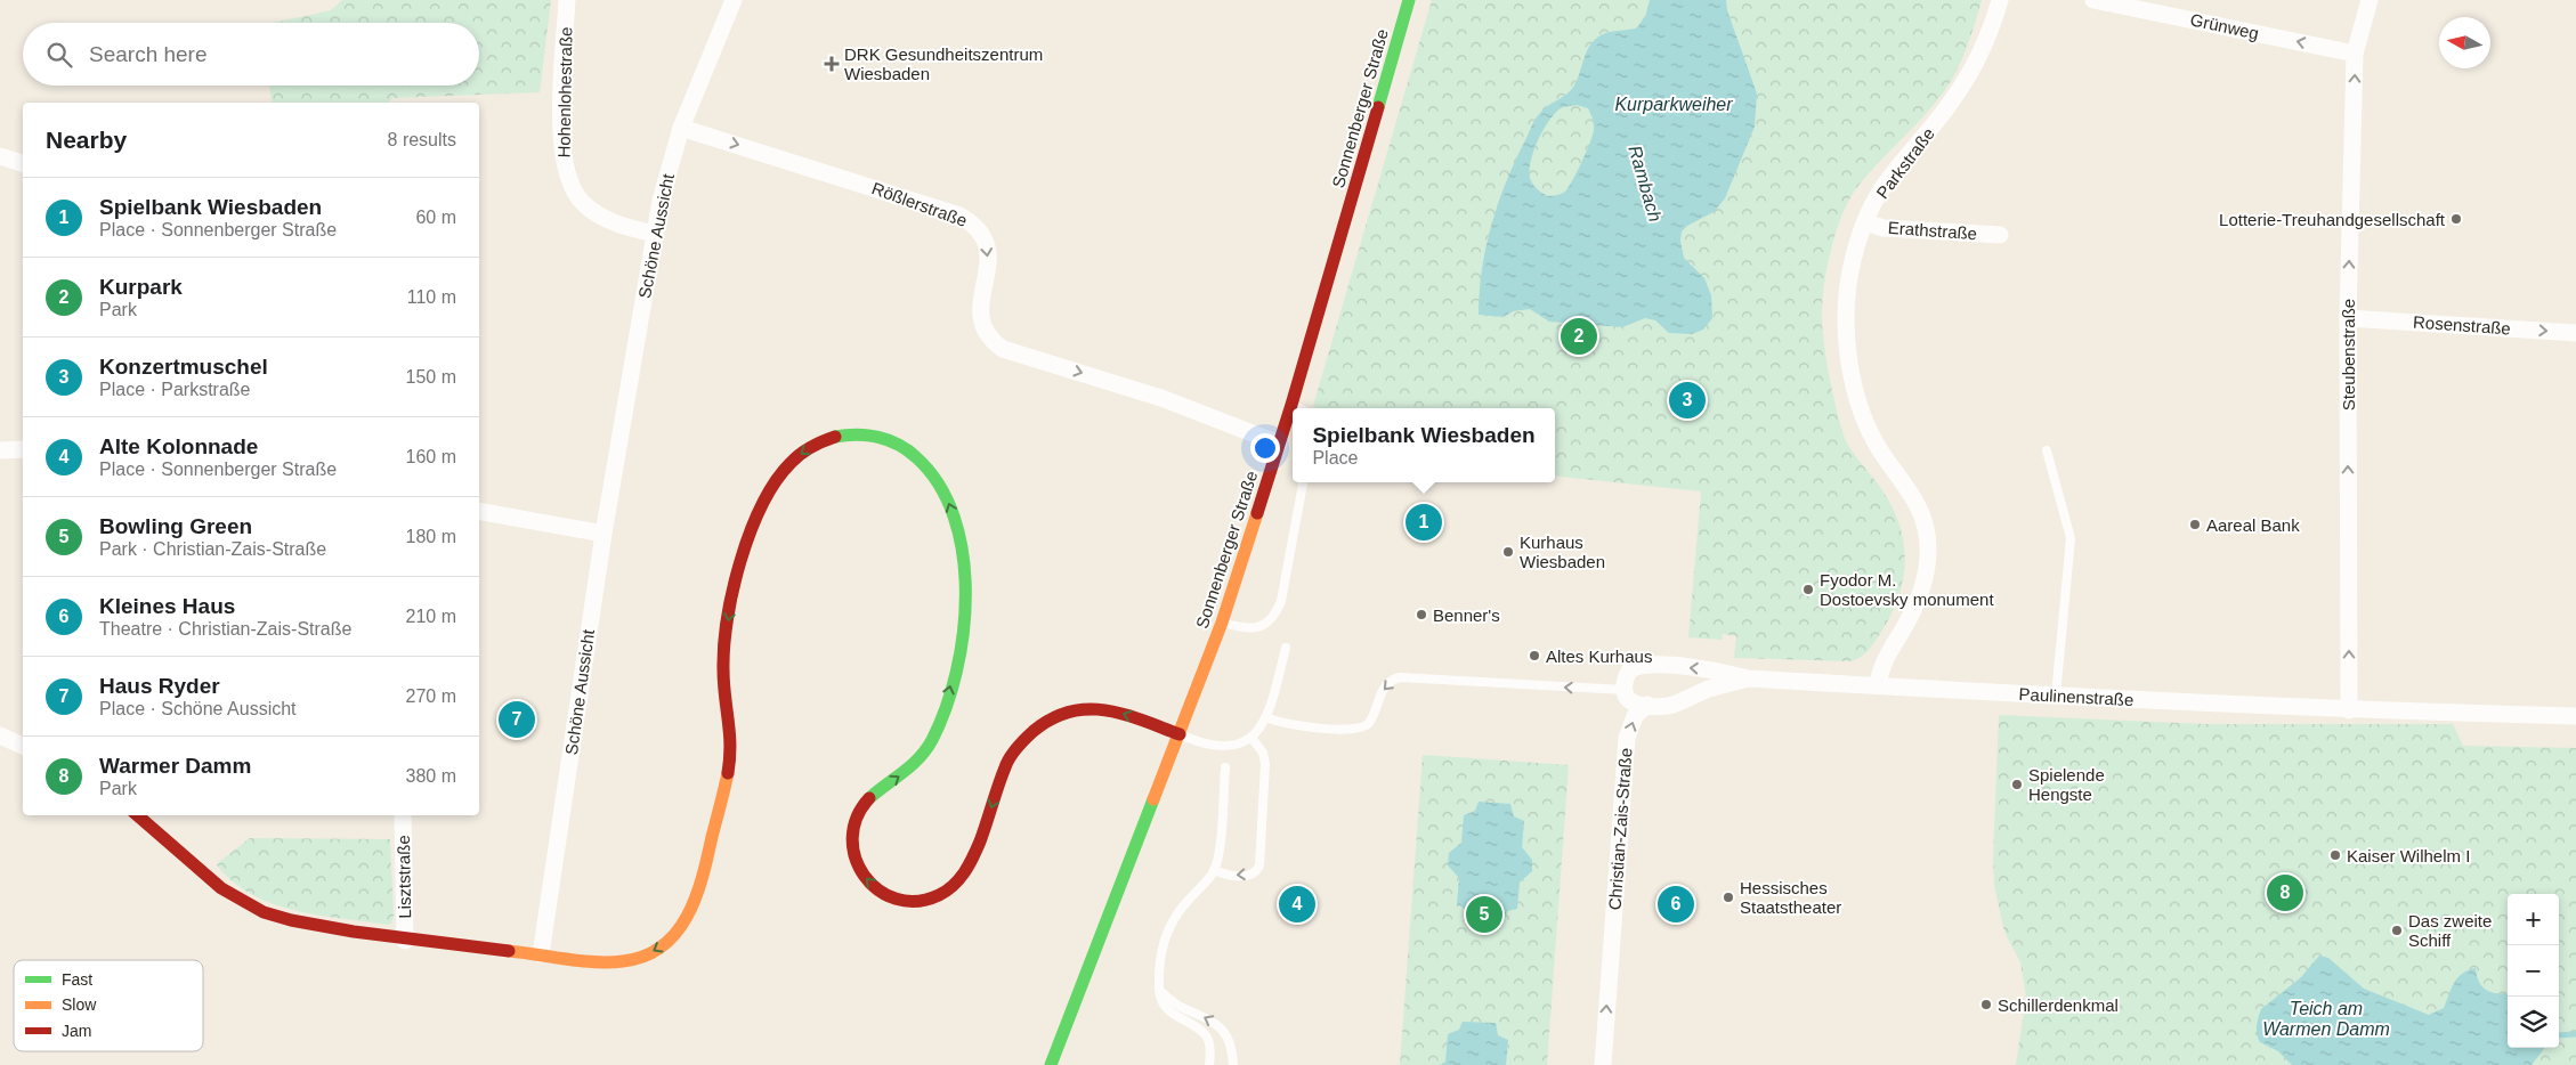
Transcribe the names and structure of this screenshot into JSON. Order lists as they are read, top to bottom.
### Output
{
  "streets": {
    "street": [
      "Grünweg",
      "Hohenlohestraße",
      "Sonnenberger Straße",
      "Parkstraße",
      "Rößlerstraße",
      "Erathstraße",
      "Schöne Aussicht",
      "Rosenstraße",
      "Steubenstraße",
      "Paulinenstraße",
      "Christian-Zais-Straße",
      "Lisztstraße"
    ]
  },
  "crossings": [
    ["Grünweg", "Steubenstraße"],
    ["Hohenlohestraße", "Schöne Aussicht"],
    ["Sonnenberger Straße", "Rößlerstraße"],
    ["Parkstraße", "Erathstraße"],
    ["Parkstraße", "Paulinenstraße"],
    ["Rößlerstraße", "Schöne Aussicht"],
    ["Rosenstraße", "Steubenstraße"],
    ["Steubenstraße", "Paulinenstraße"]
  ],
  "one_way": [
    "Grünweg",
    "Rößlerstraße",
    "Rosenstraße",
    "Steubenstraße",
    "Christian-Zais-Straße"
  ],
  "water": ["Kurparkweiher", "Rambach", "Teich am Warmen Damm"],
  "places": {
    "health": ["DRK Gesundheitszentrum Wiesbaden"],
    "other": [
      "Lotterie-Treuhandgesellschaft",
      "Aareal Bank",
      "Kurhaus Wiesbaden",
      "Fyodor M. Dostoevsky monument",
      "Benner's",
      "Altes Kurhaus",
      "Spielende Hengste",
      "Kaiser Wilhelm I",
      "Hessisches Staatstheater",
      "Das zweite Schiff",
      "Schillerdenkmal"
    ]
  },
  "legend": ["Fast", "Slow", "Jam"],
  "north": "left",
  "page": {
    "search": "Search here",
    "heading": ["Nearby", "8 results"],
    "list": [
      {
        "mark": "1",
        "name": "Spielbank Wiesbaden",
        "note": "Place · Sonnenberger Straße",
        "value": "60 m"
      },
      {
        "mark": "2",
        "name": "Kurpark",
        "note": "Park",
        "value": "110 m"
      },
      {
        "mark": "3",
        "name": "Konzertmuschel",
        "note": "Place · Parkstraße",
        "value": "150 m"
      },
      {
        "mark": "4",
        "name": "Alte Kolonnade",
        "note": "Place · Sonnenberger Straße",
        "value": "160 m"
      },
      {
        "mark": "5",
        "name": "Bowling Green",
        "note": "Park · Christian-Zais-Straße",
        "value": "180 m"
      },
      {
        "mark": "6",
        "name": "Kleines Haus",
        "note": "Theatre · Christian-Zais-Straße",
        "value": "210 m"
      },
      {
        "mark": "7",
        "name": "Haus Ryder",
        "note": "Place · Schöne Aussicht",
        "value": "270 m"
      },
      {
        "mark": "8",
        "name": "Warmer Damm",
        "note": "Park",
        "value": "380 m"
      }
    ],
    "pins": [
      "2",
      "3",
      "1",
      "7",
      "8",
      "4",
      "6",
      "5"
    ],
    "popup": ["Spielbank Wiesbaden", "Place"],
    "map_buttons": ["+", "−"]
  }
}
